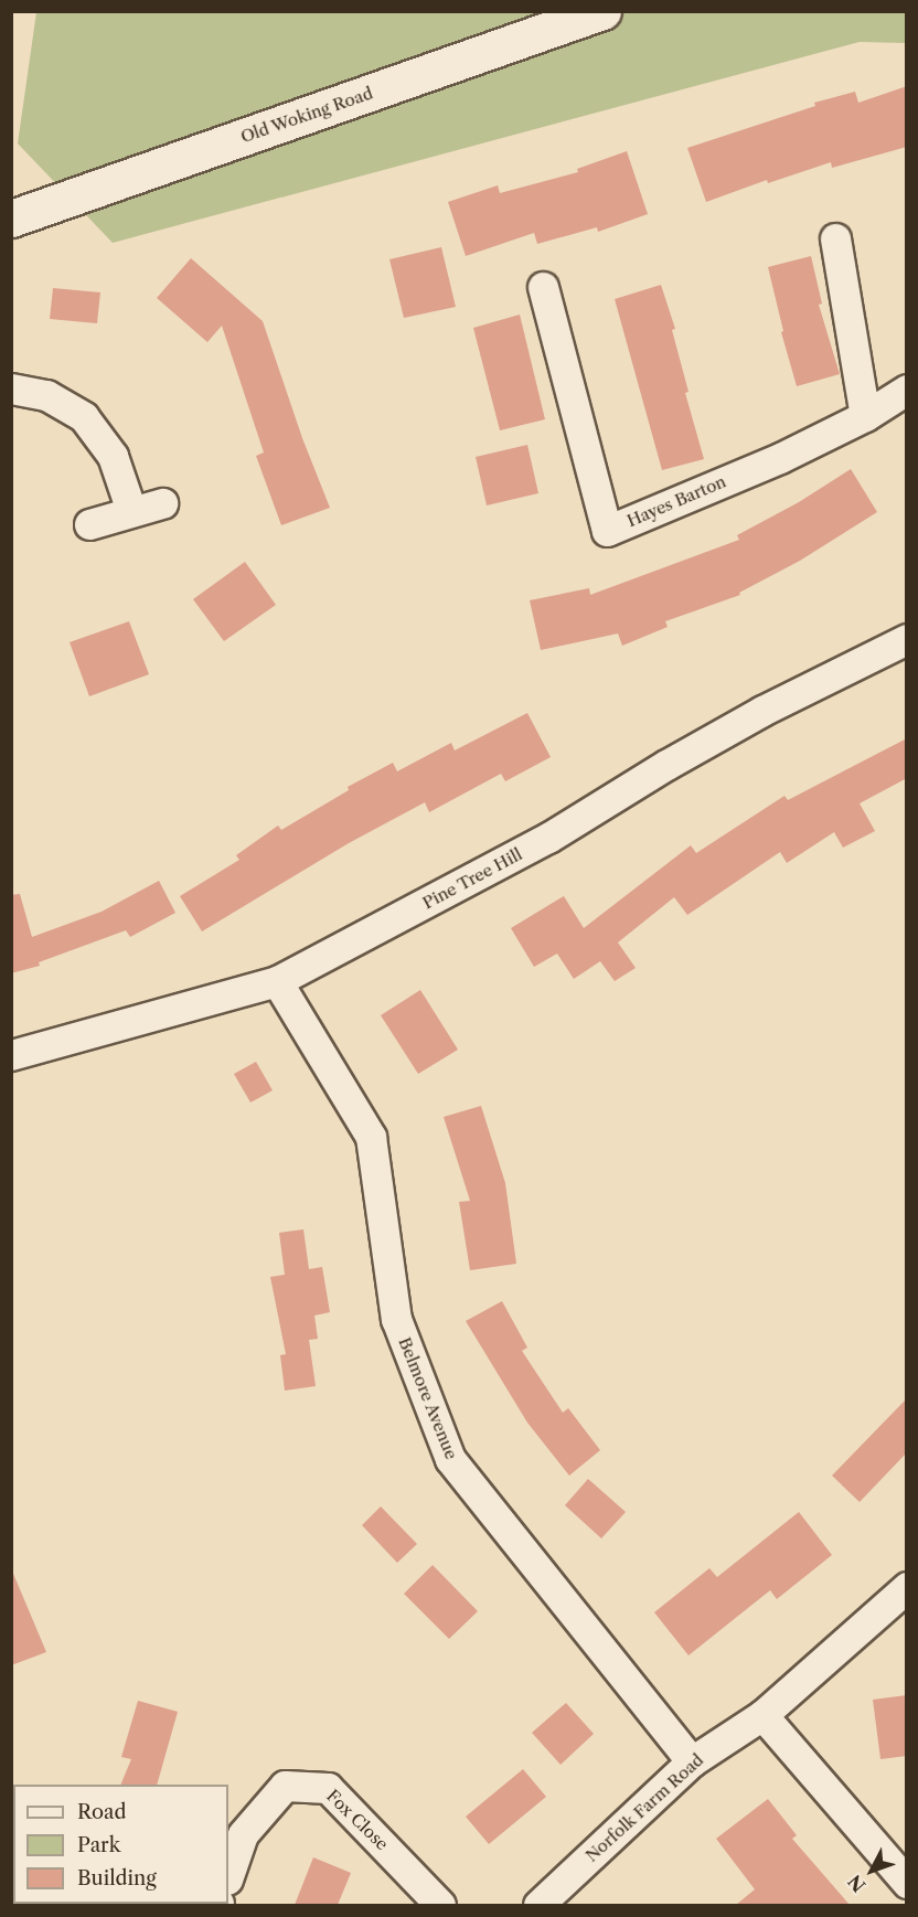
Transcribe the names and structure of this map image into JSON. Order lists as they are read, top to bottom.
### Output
{
  "streets": {
    "main road": ["Old Woking Road"],
    "street": [
      "Hayes Barton",
      "Pine Tree Hill",
      "Belmore Avenue",
      "Norfolk Farm Road",
      "Fox Close"
    ]
  },
  "crossings": [
    ["Pine Tree Hill", "Belmore Avenue"],
    ["Belmore Avenue", "Norfolk Farm Road"]
  ],
  "legend": ["Road", "Park", "Building"],
  "north": "bottom left"
}
